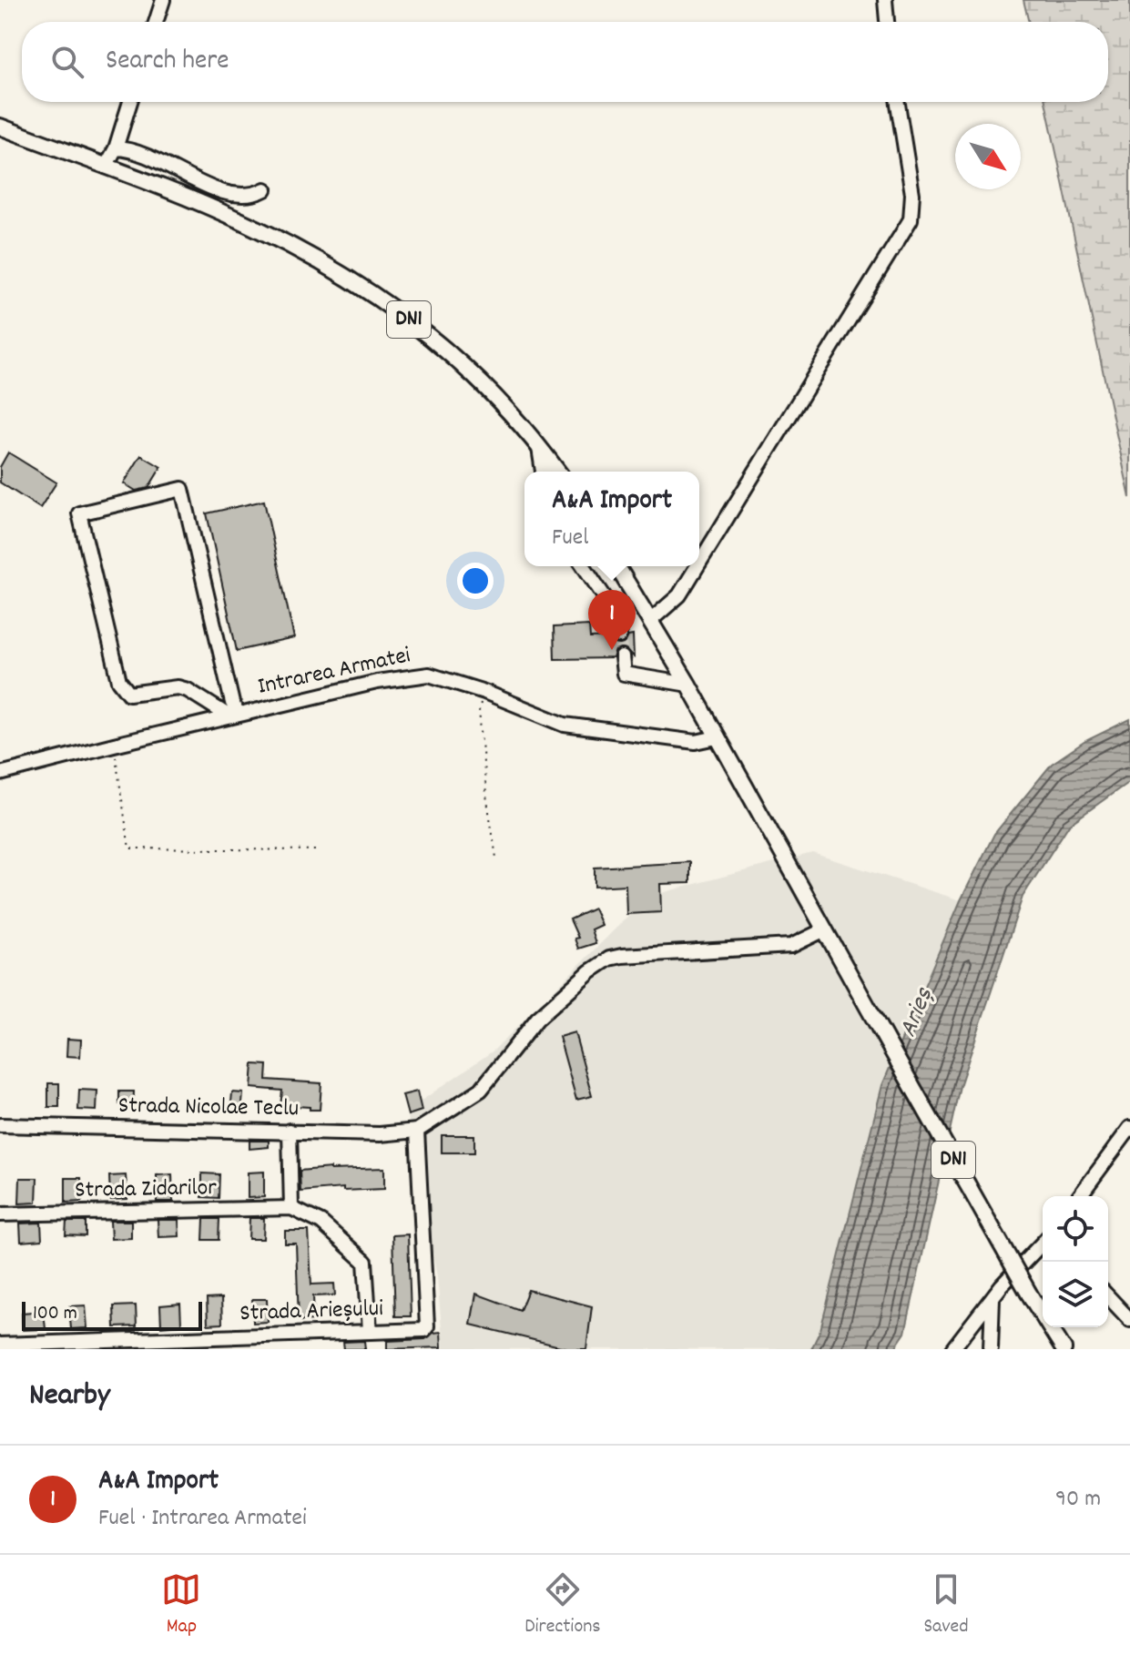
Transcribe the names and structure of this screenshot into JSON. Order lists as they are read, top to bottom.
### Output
{
  "streets": {
    "main road": ["DN1"],
    "street": [
      "Intrarea Armatei",
      "Strada Nicolae Teclu",
      "Strada Zidarilor",
      "Strada Arieșului"
    ]
  },
  "crossings": [
    ["DN1", "Intrarea Armatei"],
    ["Strada Nicolae Teclu", "Strada Arieșului"],
    ["Strada Zidarilor", "Strada Arieșului"]
  ],
  "water": ["Arieș"],
  "scale_bar": "100 m",
  "north": "bottom right",
  "page": {
    "search": "Search here",
    "popup": ["A&A Import", "Fuel"],
    "pins": "1",
    "scale": "100 m",
    "heading": "Nearby",
    "list": [
      {
        "mark": "1",
        "name": "A&A Import",
        "note": "Fuel · Intrarea Armatei",
        "value": "90 m"
      }
    ],
    "nav": ["Map", "Directions", "Saved"]
  }
}
